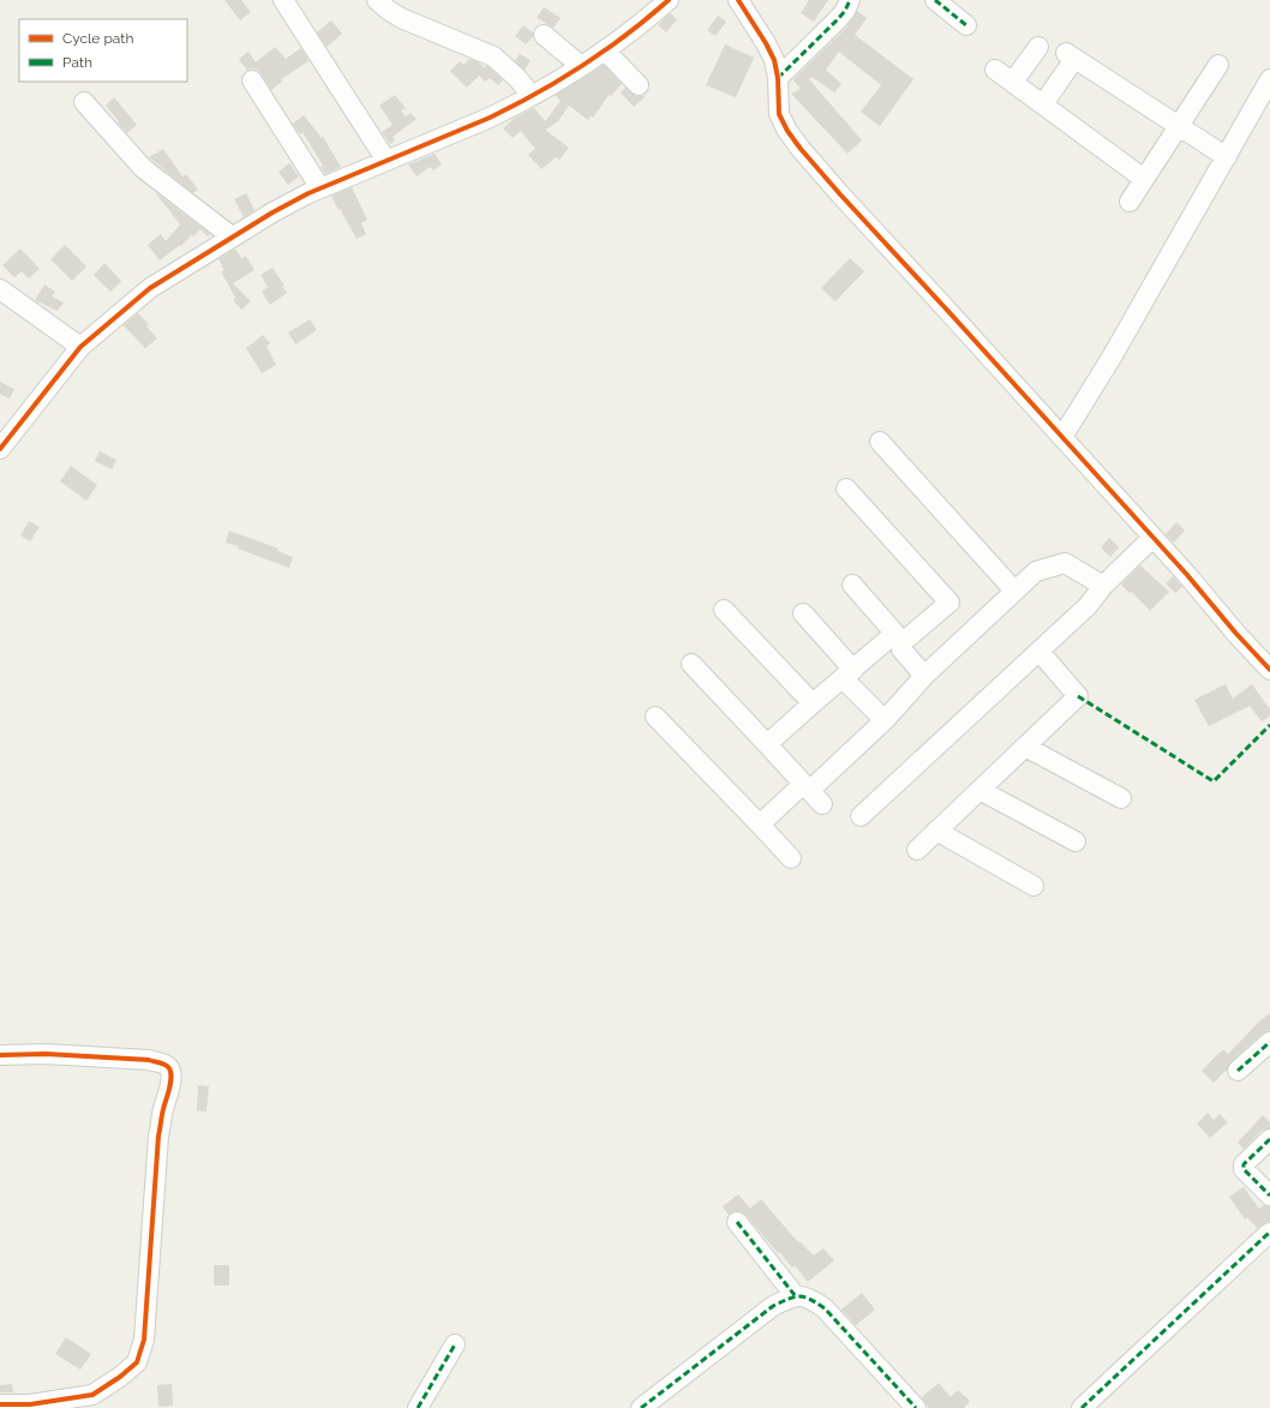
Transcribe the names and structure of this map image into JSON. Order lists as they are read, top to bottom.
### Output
{
  "legend": ["Cycle path", "Path"]
}
